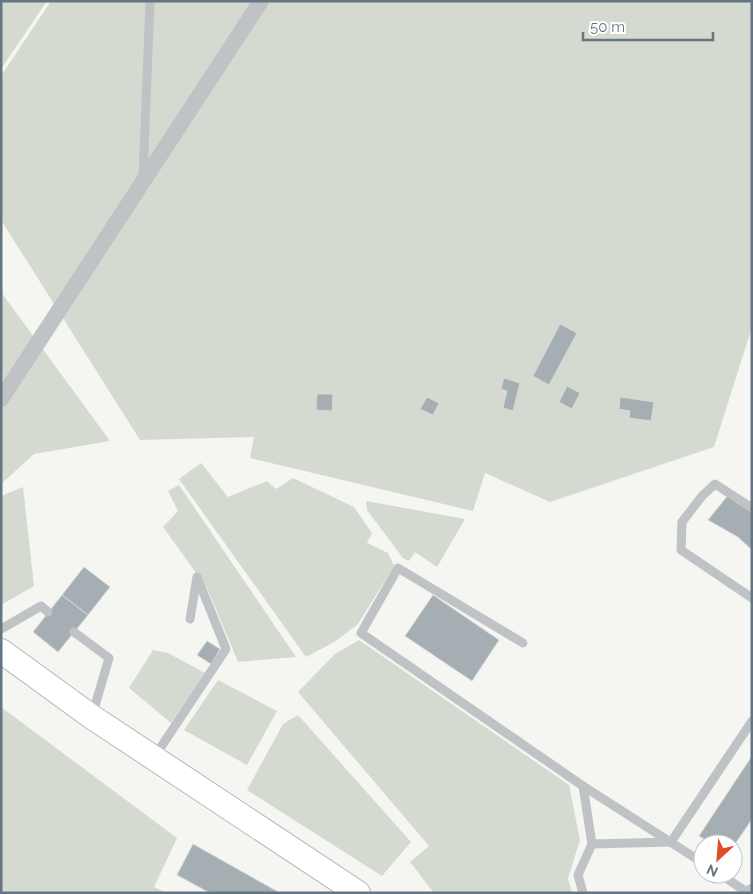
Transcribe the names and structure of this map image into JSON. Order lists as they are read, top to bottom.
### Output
{
  "scale_bar": "50 m",
  "north": "bottom left"
}
